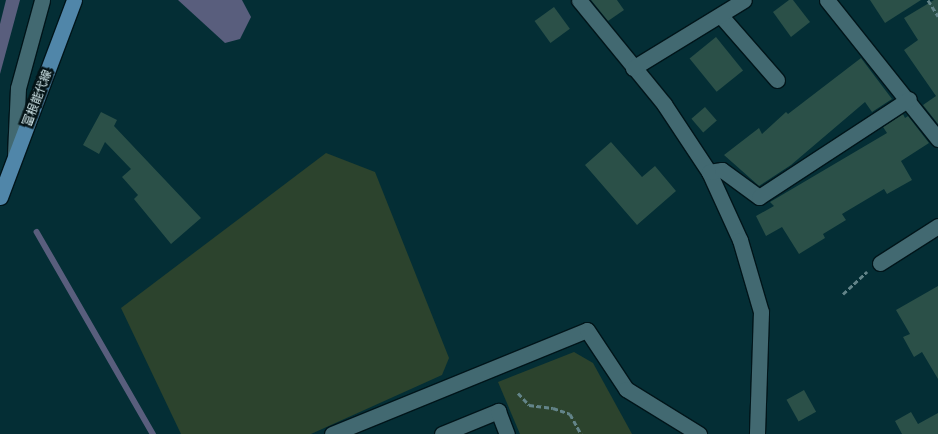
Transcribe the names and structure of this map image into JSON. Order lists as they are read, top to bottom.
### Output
{
  "streets": {
    "main road": ["富根能代線"]
  }
}
